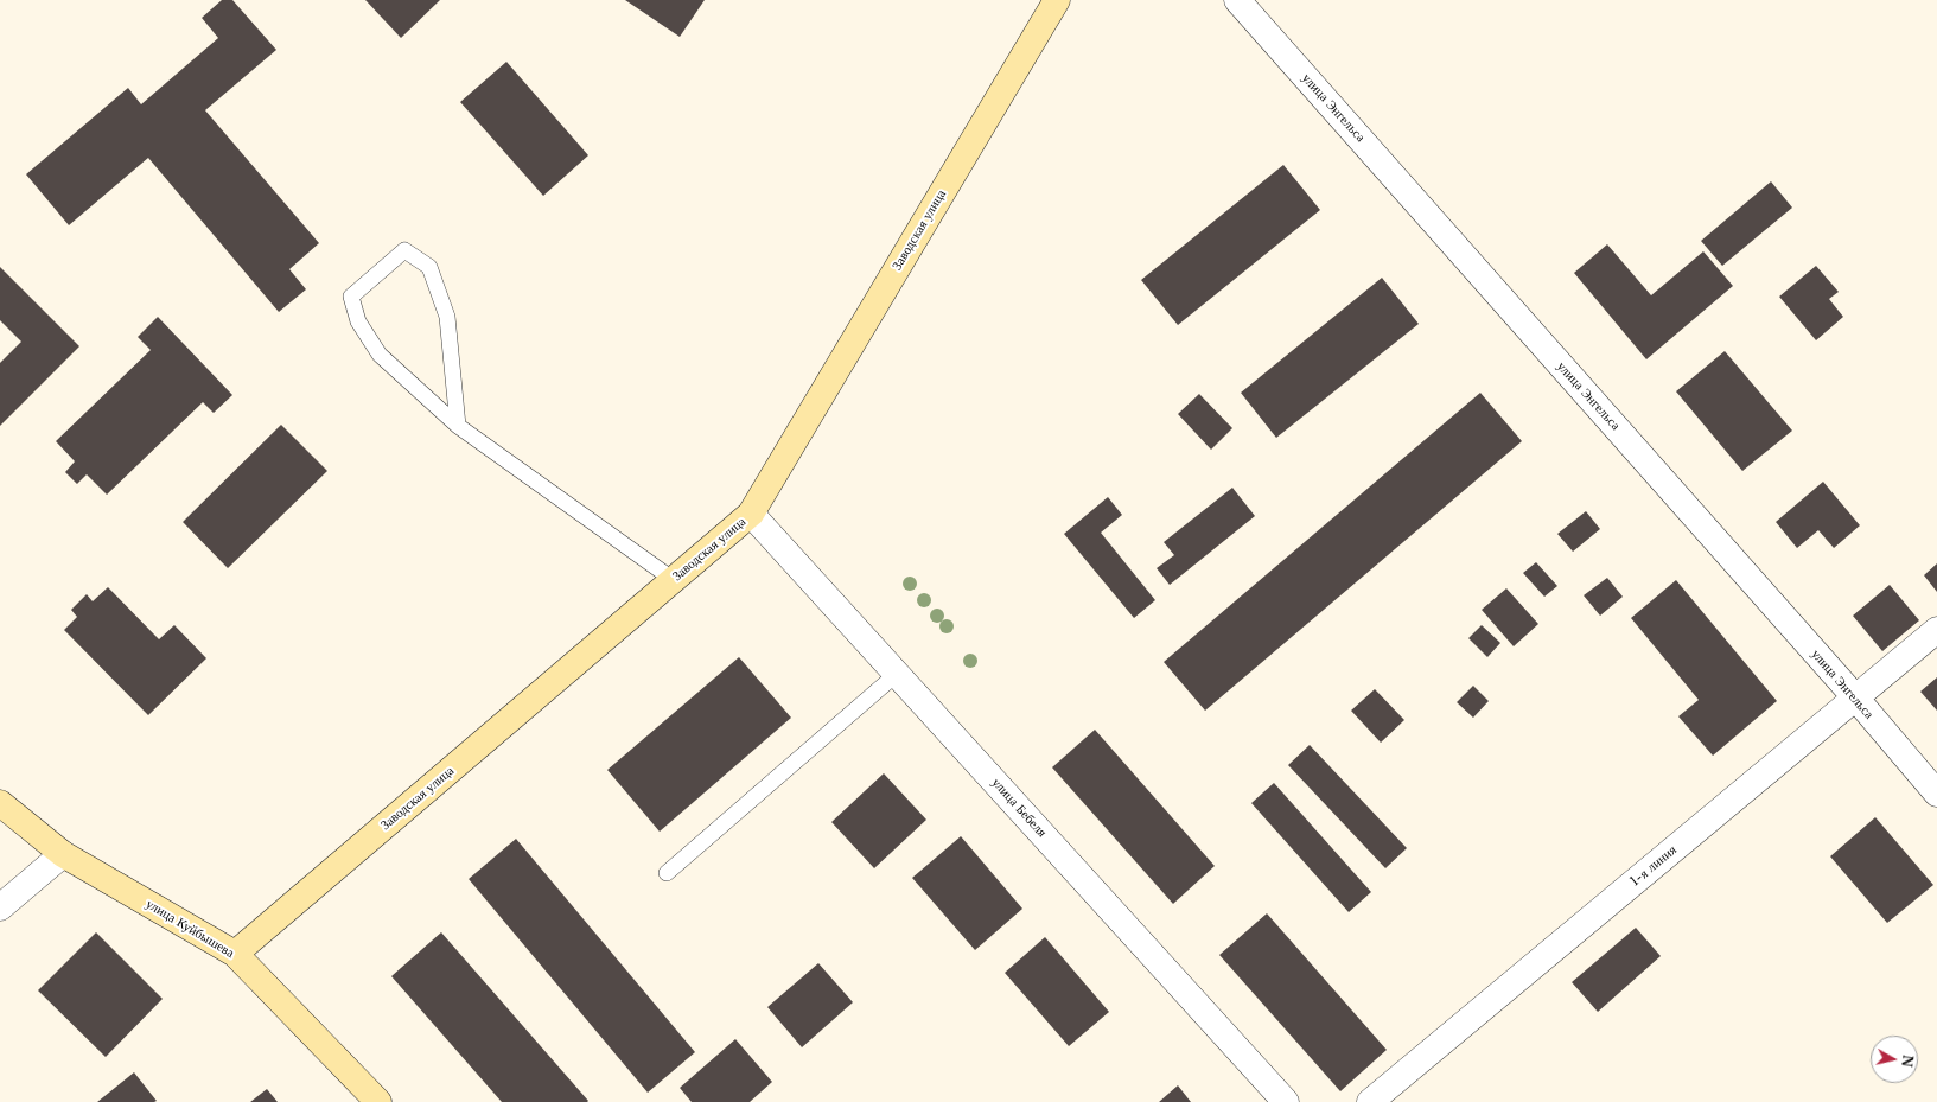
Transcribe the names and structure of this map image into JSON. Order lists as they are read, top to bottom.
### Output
{
  "streets": {
    "street": [
      "улица Энгельса",
      "Заводская улица",
      "улица Бебеля",
      "1-я линия",
      "улица Куйбышева"
    ]
  },
  "crossings": [
    ["улица Энгельса", "1-я линия"],
    ["Заводская улица", "улица Бебеля"],
    ["Заводская улица", "улица Куйбышева"]
  ],
  "north": "right"
}
